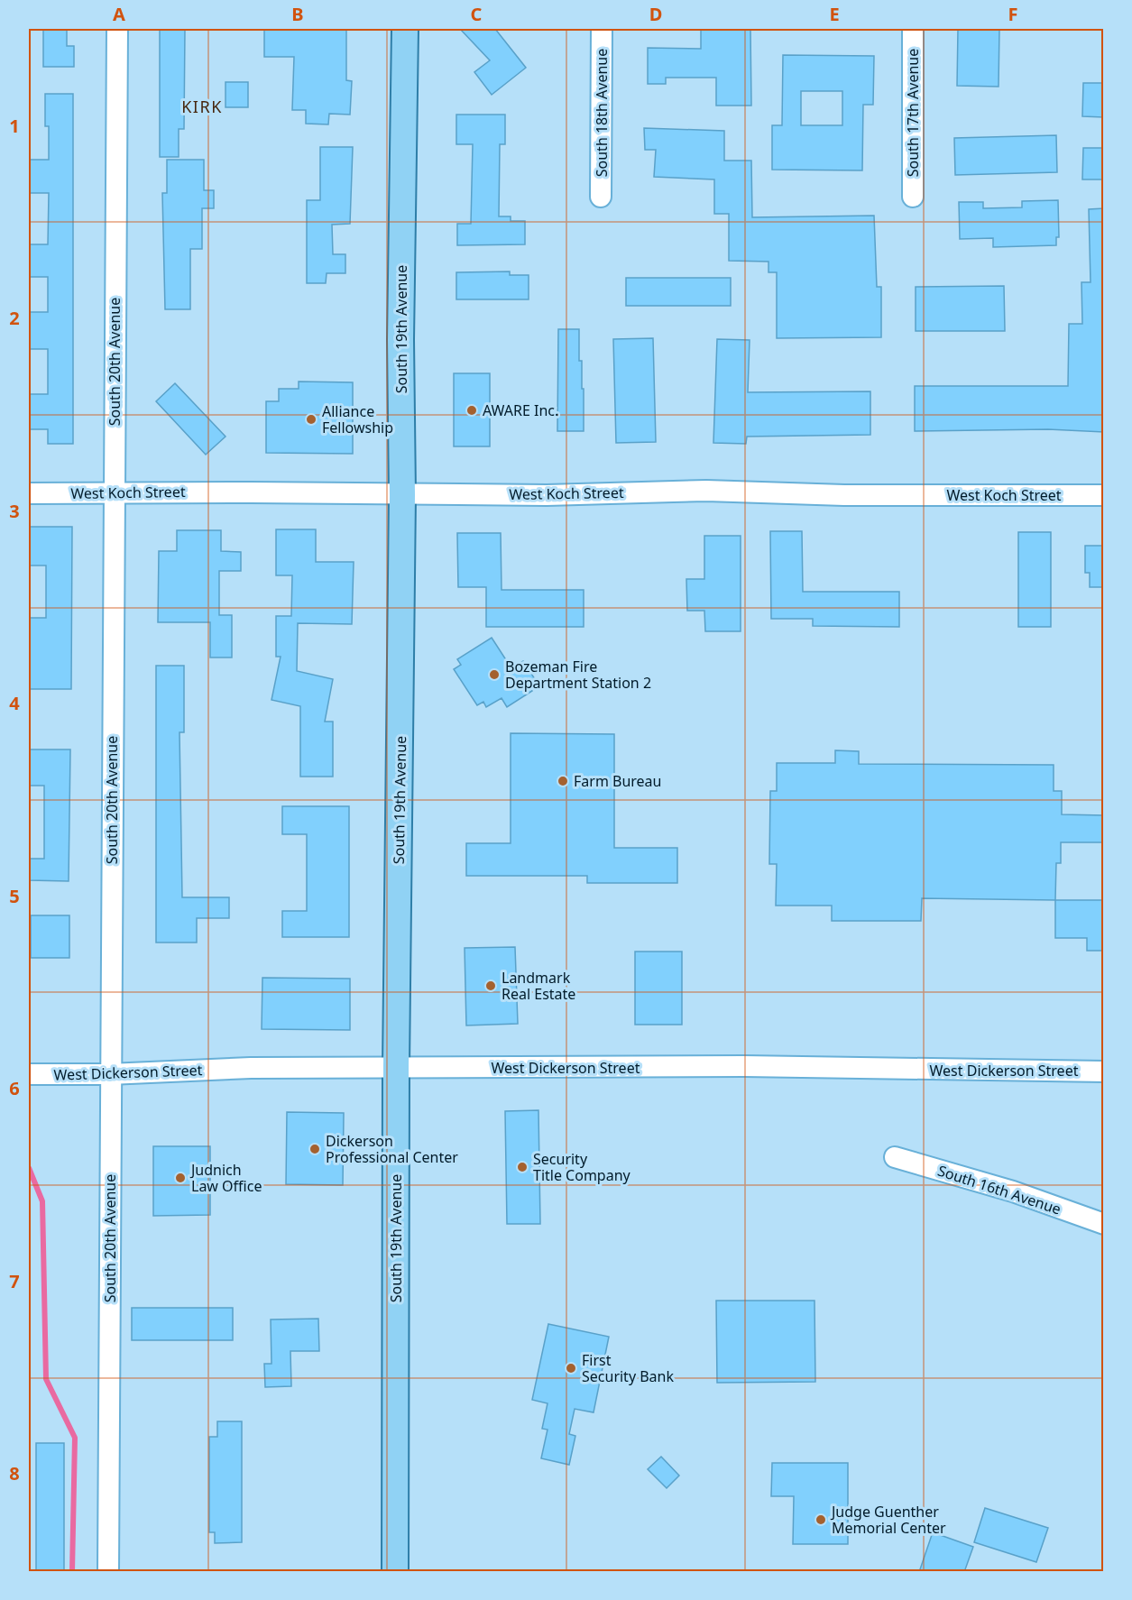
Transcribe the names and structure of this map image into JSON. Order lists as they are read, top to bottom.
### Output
{
  "streets": {
    "main road": ["South 19th Avenue"],
    "street": [
      "South 18th Avenue",
      "South 17th Avenue",
      "South 20th Avenue",
      "West Koch Street",
      "West Dickerson Street",
      "South 16th Avenue"
    ]
  },
  "crossings": [
    ["South 19th Avenue", "West Koch Street"],
    ["South 19th Avenue", "West Dickerson Street"],
    ["South 20th Avenue", "West Koch Street"],
    ["South 20th Avenue", "West Dickerson Street"]
  ],
  "districts": ["KIRK"],
  "places": [
    "AWARE Inc.",
    "Alliance Fellowship",
    "Bozeman Fire Department Station 2",
    "Farm Bureau",
    "Landmark Real Estate",
    "Dickerson Professional Center",
    "Security Title Company",
    "Judnich Law Office",
    "First Security Bank",
    "Judge Guenther Memorial Center"
  ],
  "grid": {
    "columns": [
      "A",
      "B",
      "C",
      "D",
      "E",
      "F"
    ],
    "rows": [
      "1",
      "2",
      "3",
      "4",
      "5",
      "6",
      "7",
      "8"
    ]
  }
}
